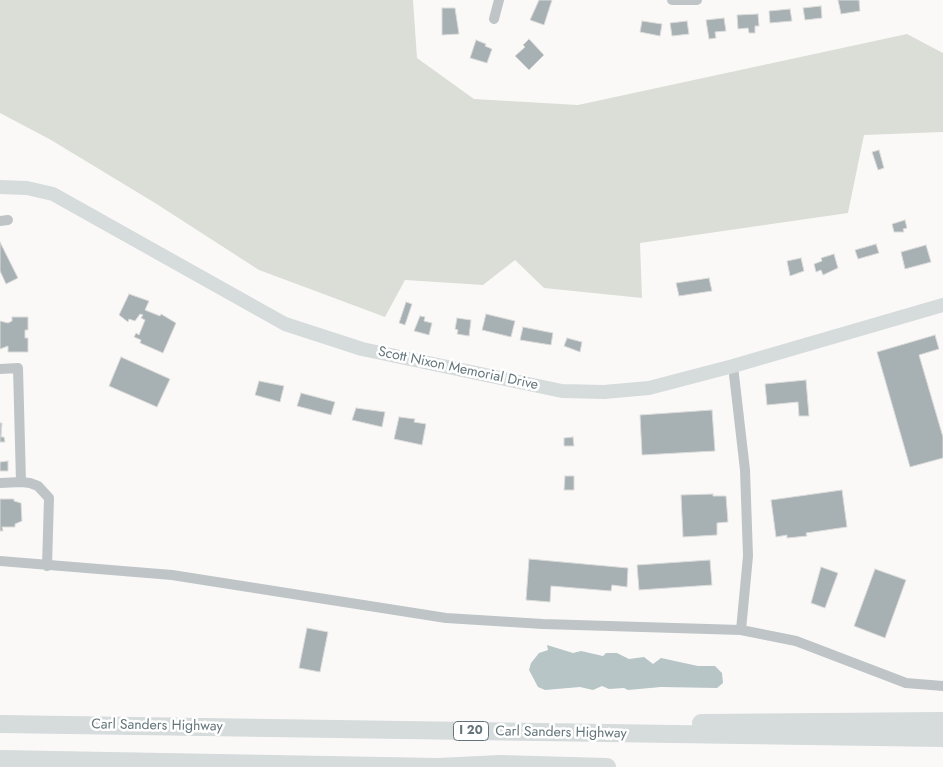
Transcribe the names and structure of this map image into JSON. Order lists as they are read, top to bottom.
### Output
{
  "streets": {
    "highway": ["Carl Sanders Highway", "I 20"],
    "main road": ["Scott Nixon Memorial Drive"]
  }
}
